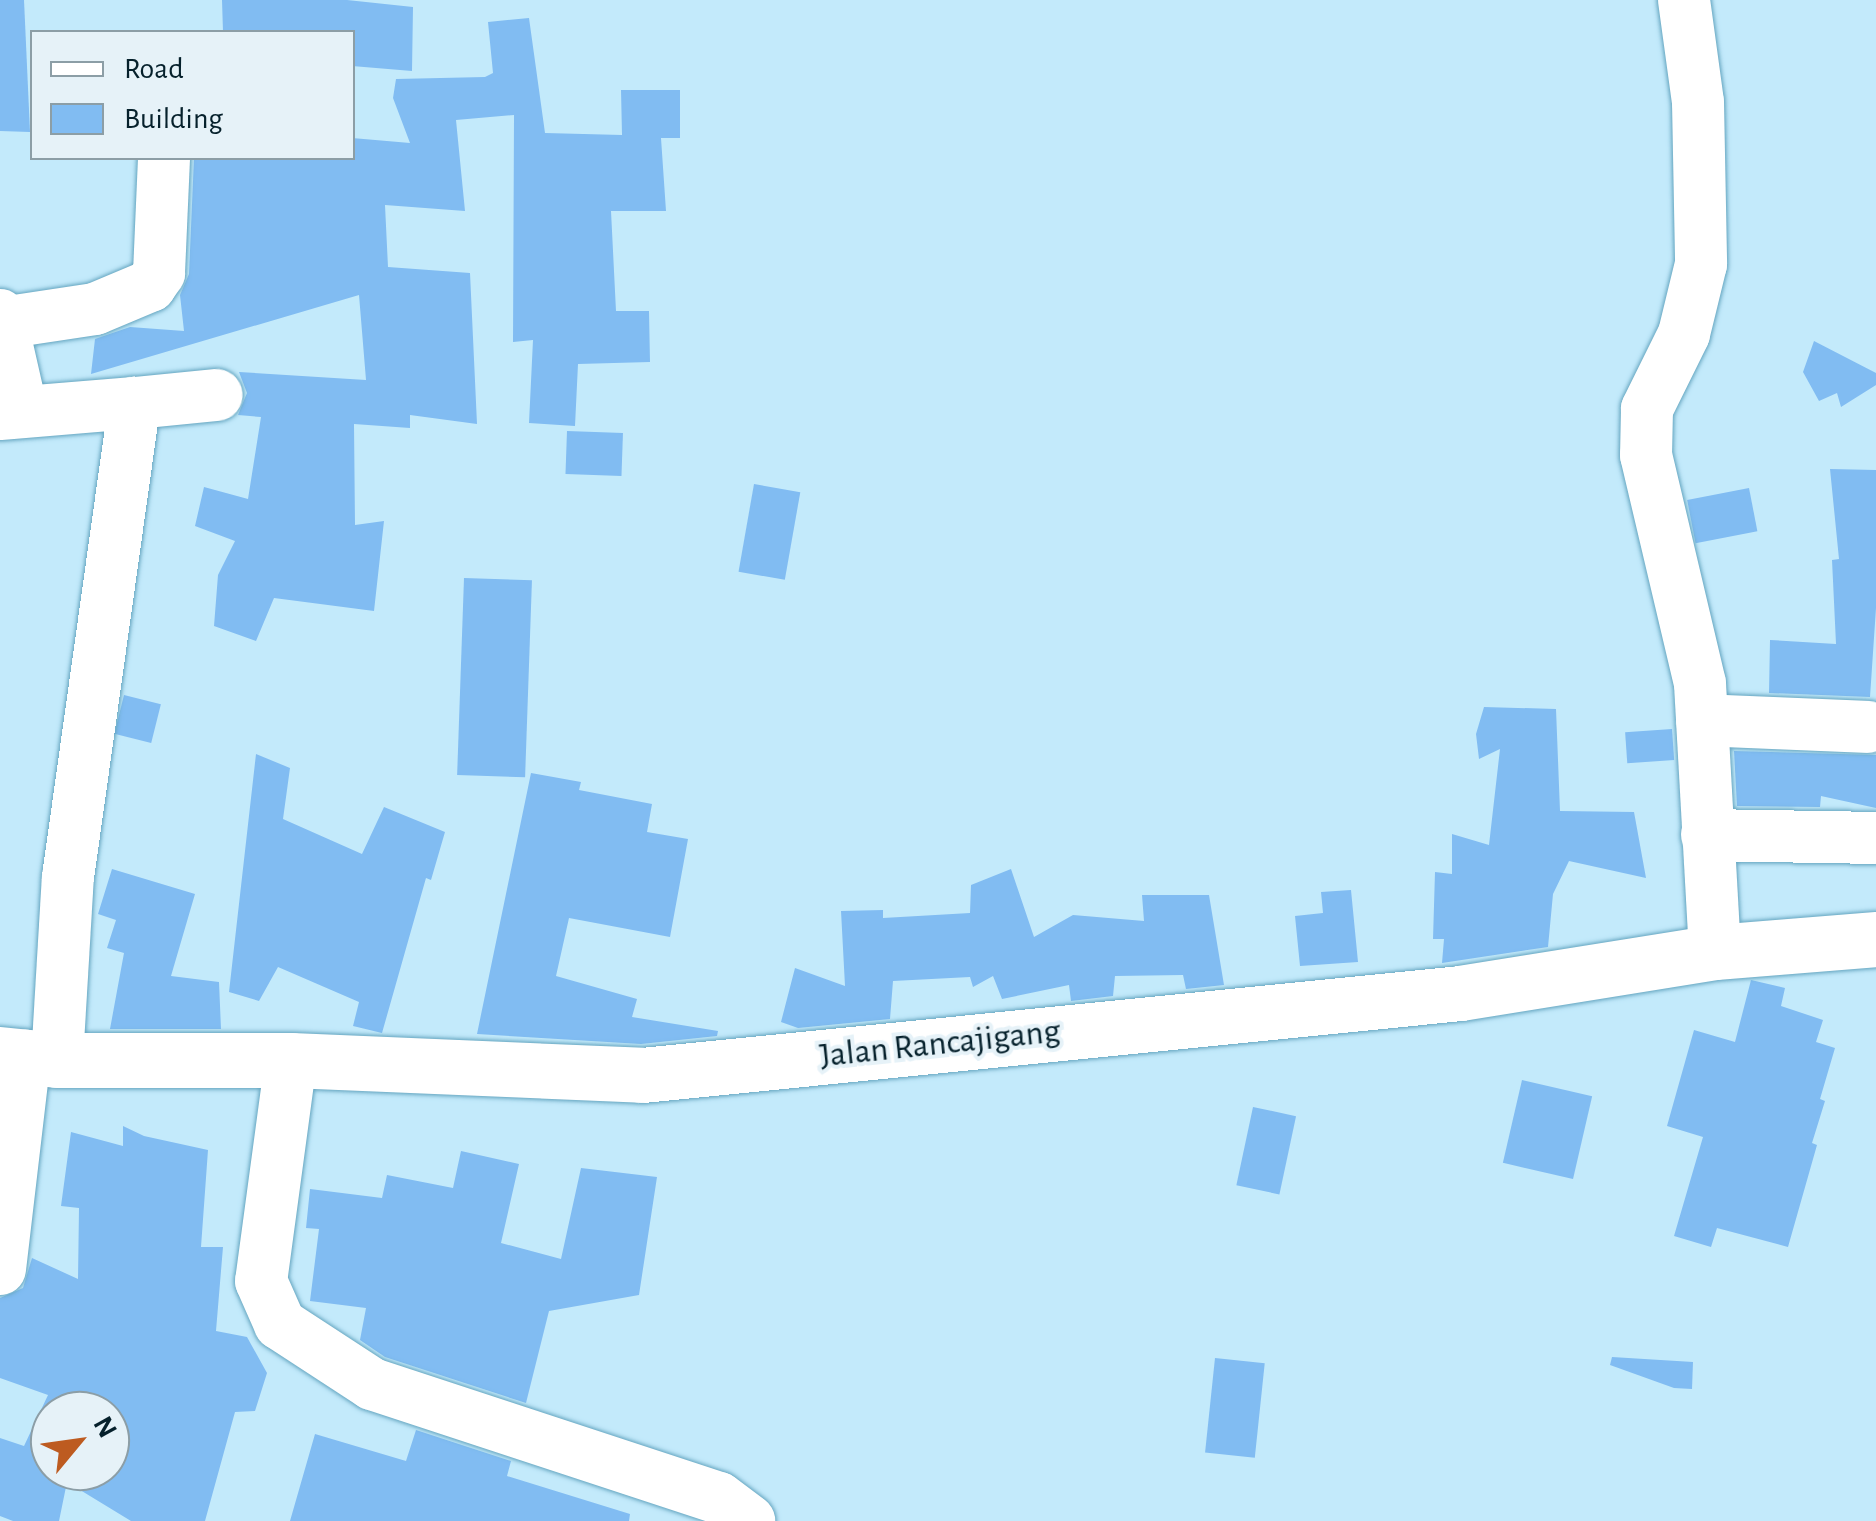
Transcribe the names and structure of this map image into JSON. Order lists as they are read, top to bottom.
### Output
{
  "streets": {
    "main road": ["Jalan Rancajigang"]
  },
  "legend": ["Road", "Building"],
  "north": "top right"
}
